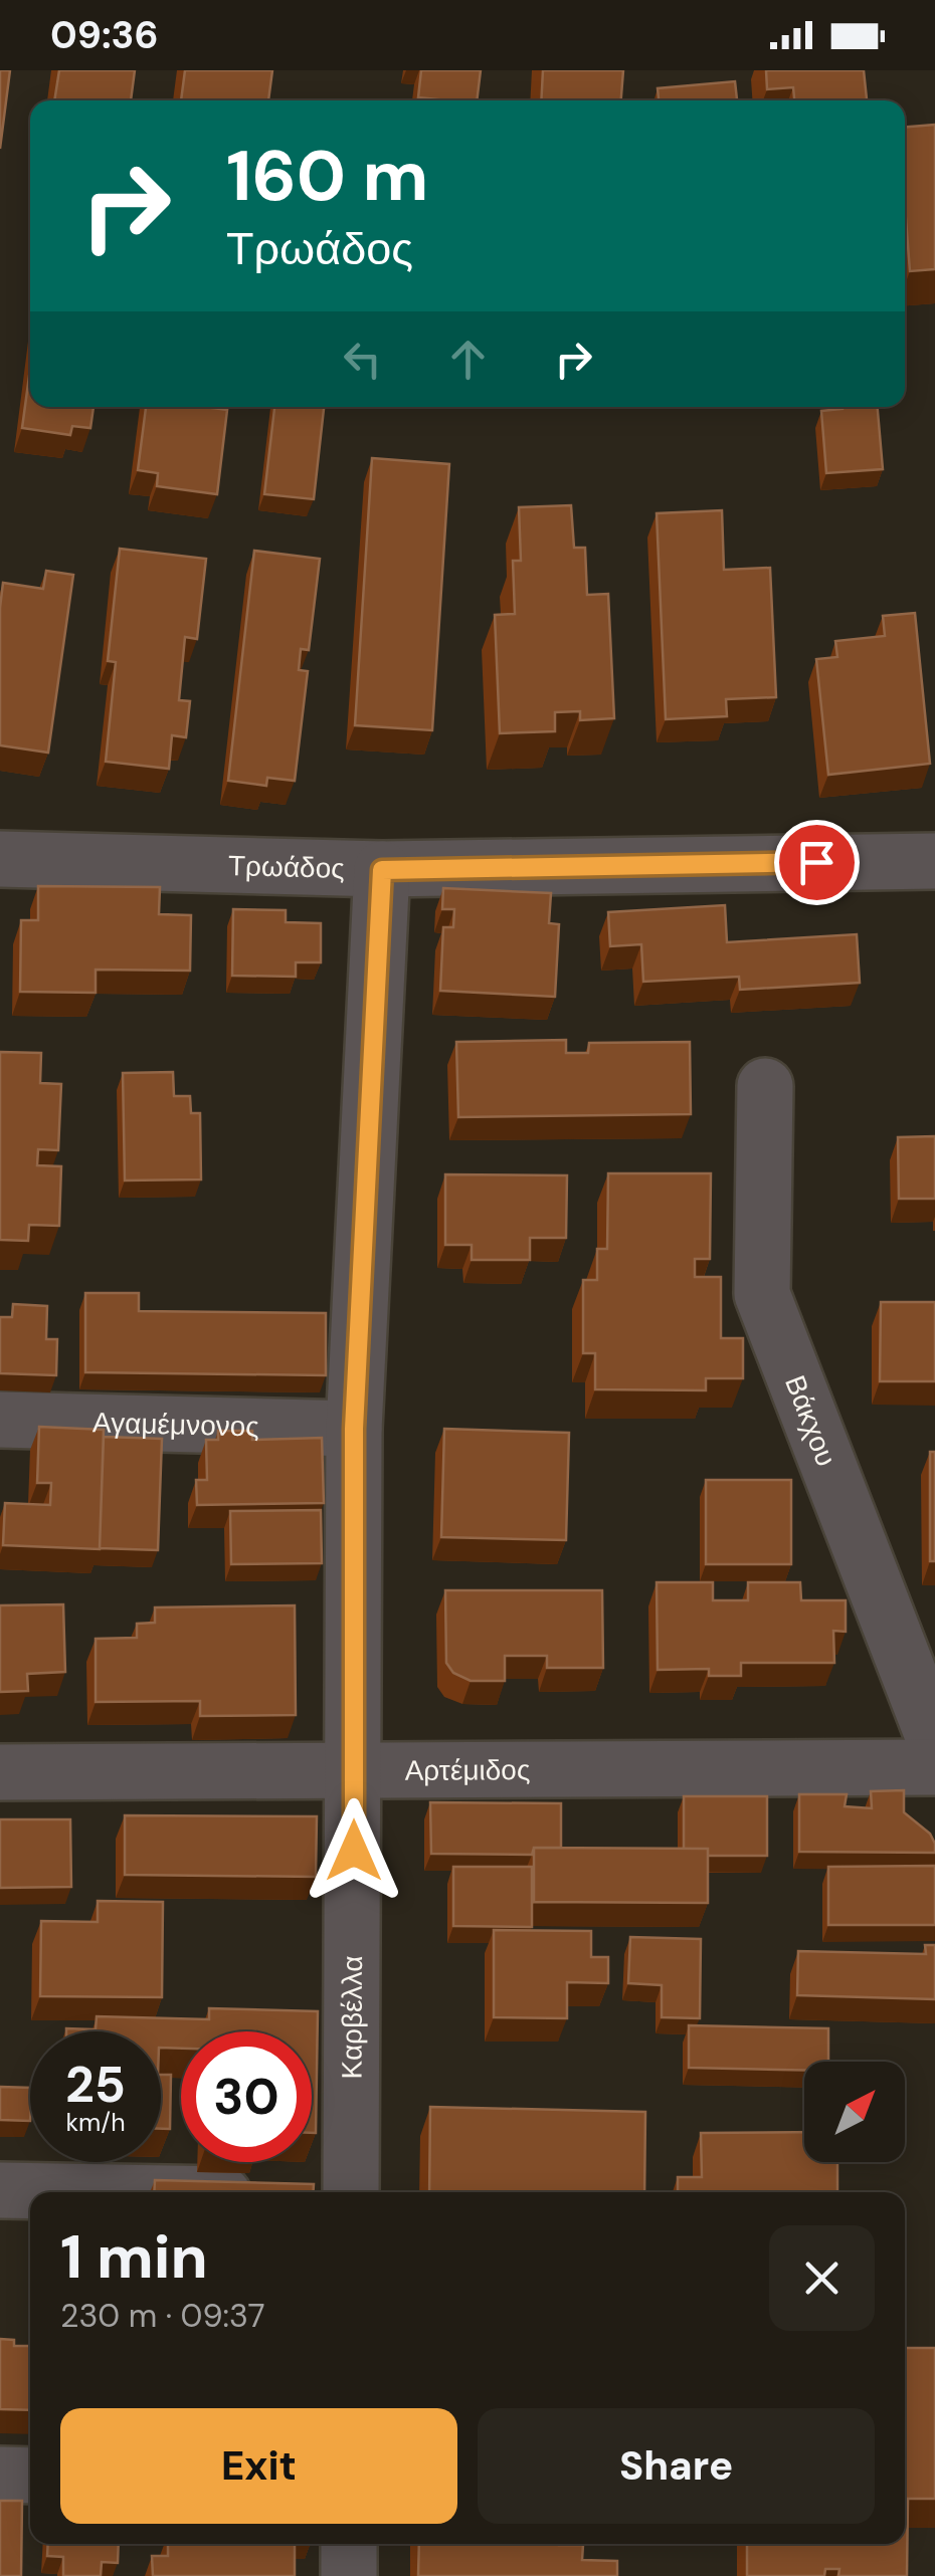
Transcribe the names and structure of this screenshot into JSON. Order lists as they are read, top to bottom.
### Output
{
  "streets": {
    "street": [
      "Τρωάδος",
      "Βάκχου",
      "Αγαμέμνονος",
      "Αρτέμιδος",
      "Καρβέλλα"
    ]
  },
  "crossings": [
    ["Τρωάδος", "Καρβέλλα"],
    ["Αγαμέμνονος", "Καρβέλλα"],
    ["Αρτέμιδος", "Καρβέλλα"]
  ],
  "north": "top right",
  "page": {
    "status": "09:36",
    "turn": ["160 m", "Τρωάδος"],
    "speed": "25 km/h",
    "limit": "30",
    "heading": ["1 min", "230 m · 09:37"],
    "buttons": ["Exit", "Share"]
  }
}
